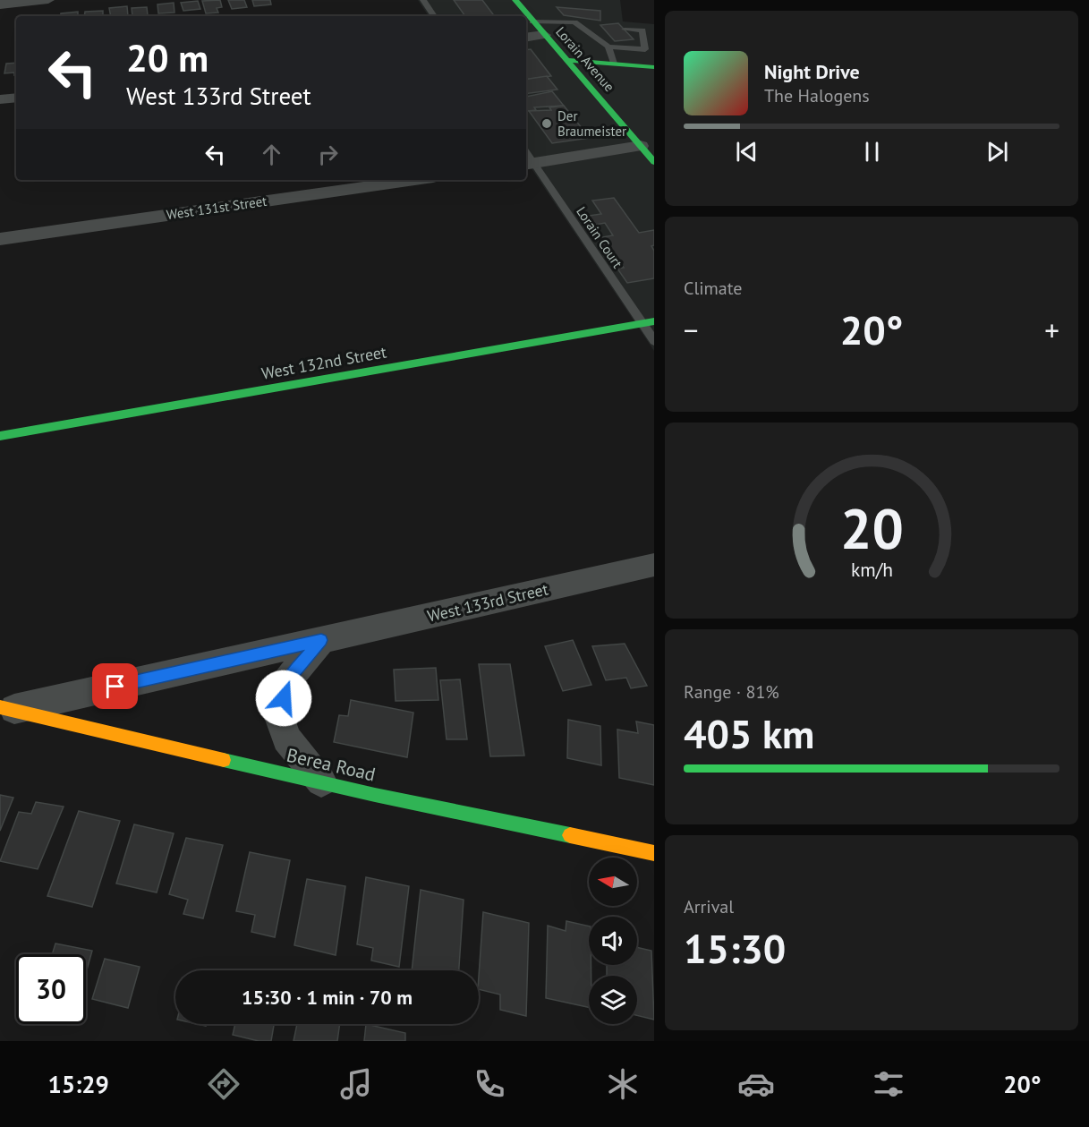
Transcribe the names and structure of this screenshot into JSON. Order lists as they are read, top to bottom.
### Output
{
  "streets": {
    "street": [
      "Lorain Avenue",
      "West 131st Street",
      "West 132nd Street",
      "West 133rd Street",
      "Berea Road"
    ],
    "lane": ["Lorain Court"]
  },
  "crossings": [
    ["Lorain Court", "West 132nd Street"],
    ["West 133rd Street", "Berea Road"]
  ],
  "places": ["Der Braumeister"],
  "north": "left",
  "page": {
    "turn": ["20 m", "West 133rd Street"],
    "song": ["Night Drive", "The Halogens"],
    "tile": [
      "Climate",
      ["Range · 81%", "405 km"],
      ["Arrival", "15:30"]
    ],
    "heat": ["−", "20°", "+"],
    "limit": "30",
    "trip": "15:30 · 1 min · 70 m",
    "tabs": ["15:29", "20°"],
    "gauge": ["20", "km/h"]
  }
}
